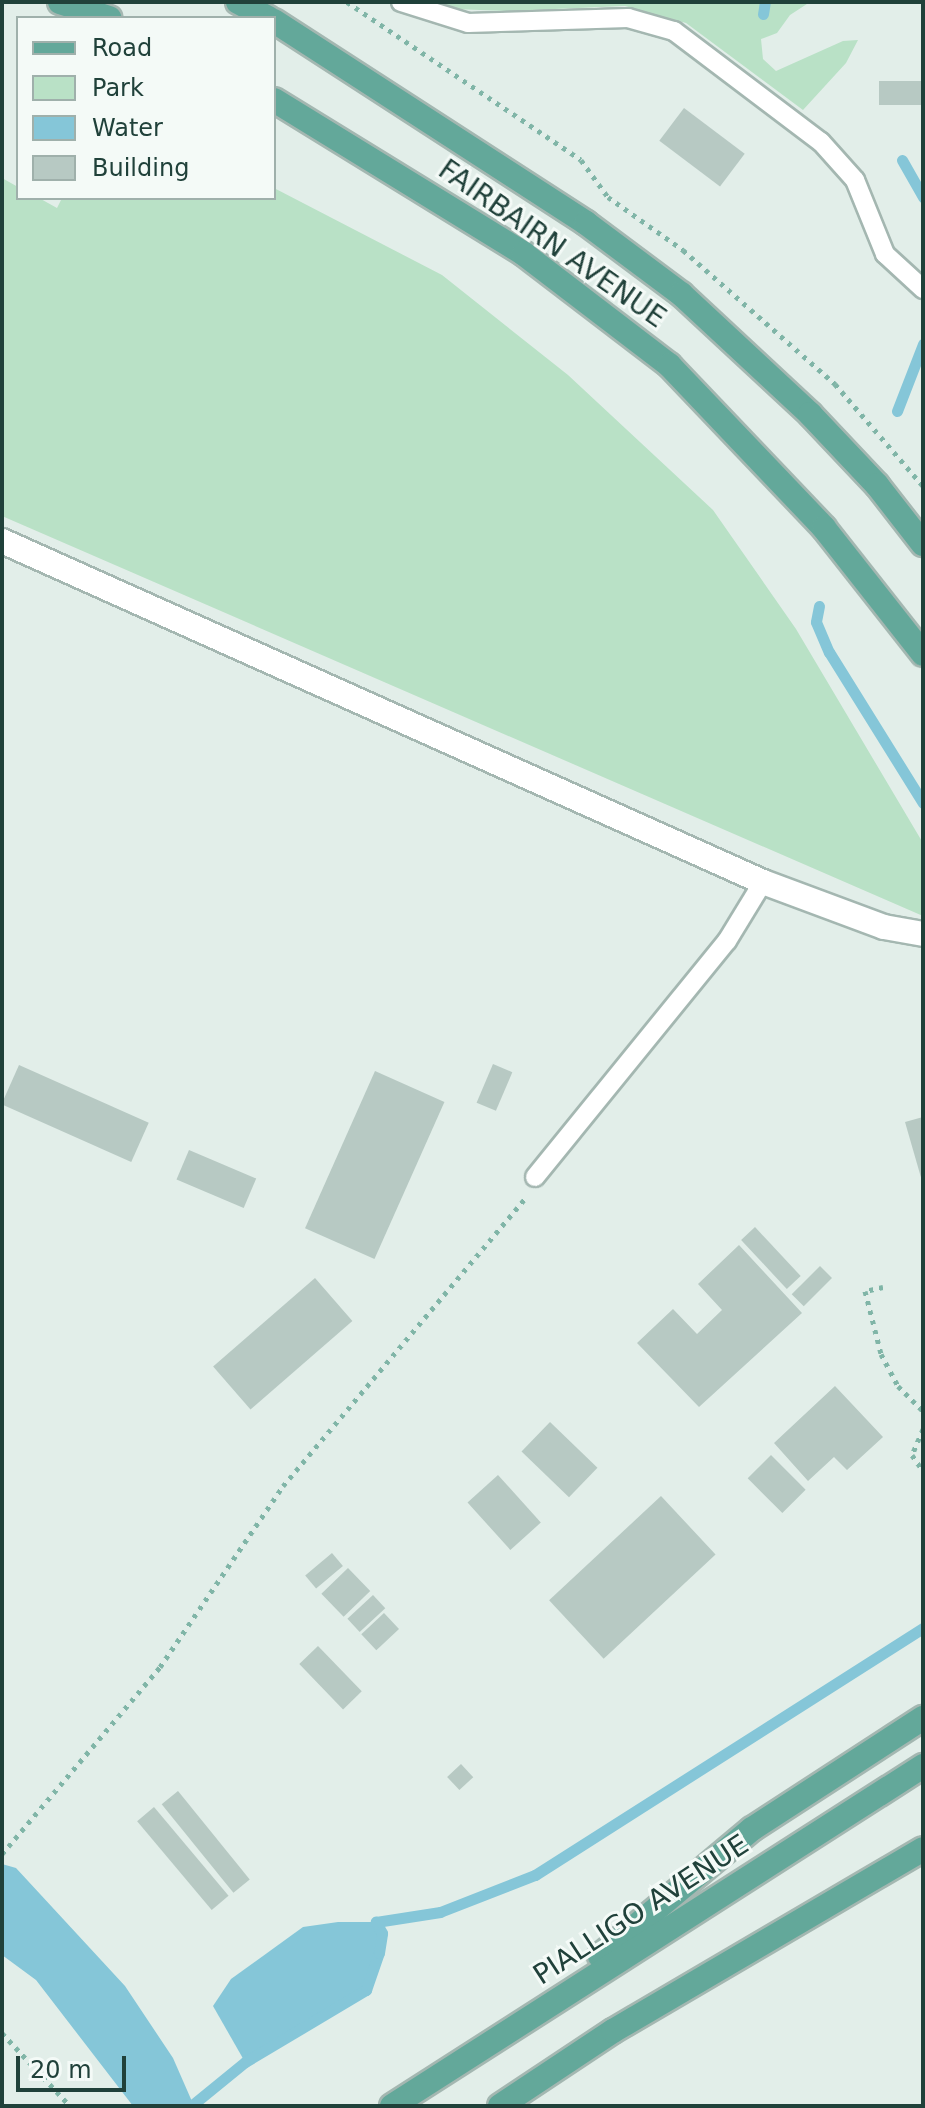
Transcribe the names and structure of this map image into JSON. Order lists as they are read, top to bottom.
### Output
{
  "streets": {
    "main road": ["FAIRBAIRN AVENUE", "PIALLIGO AVENUE"]
  },
  "legend": [
    "Road",
    "Park",
    "Water",
    "Building"
  ],
  "scale_bar": "20 m"
}
